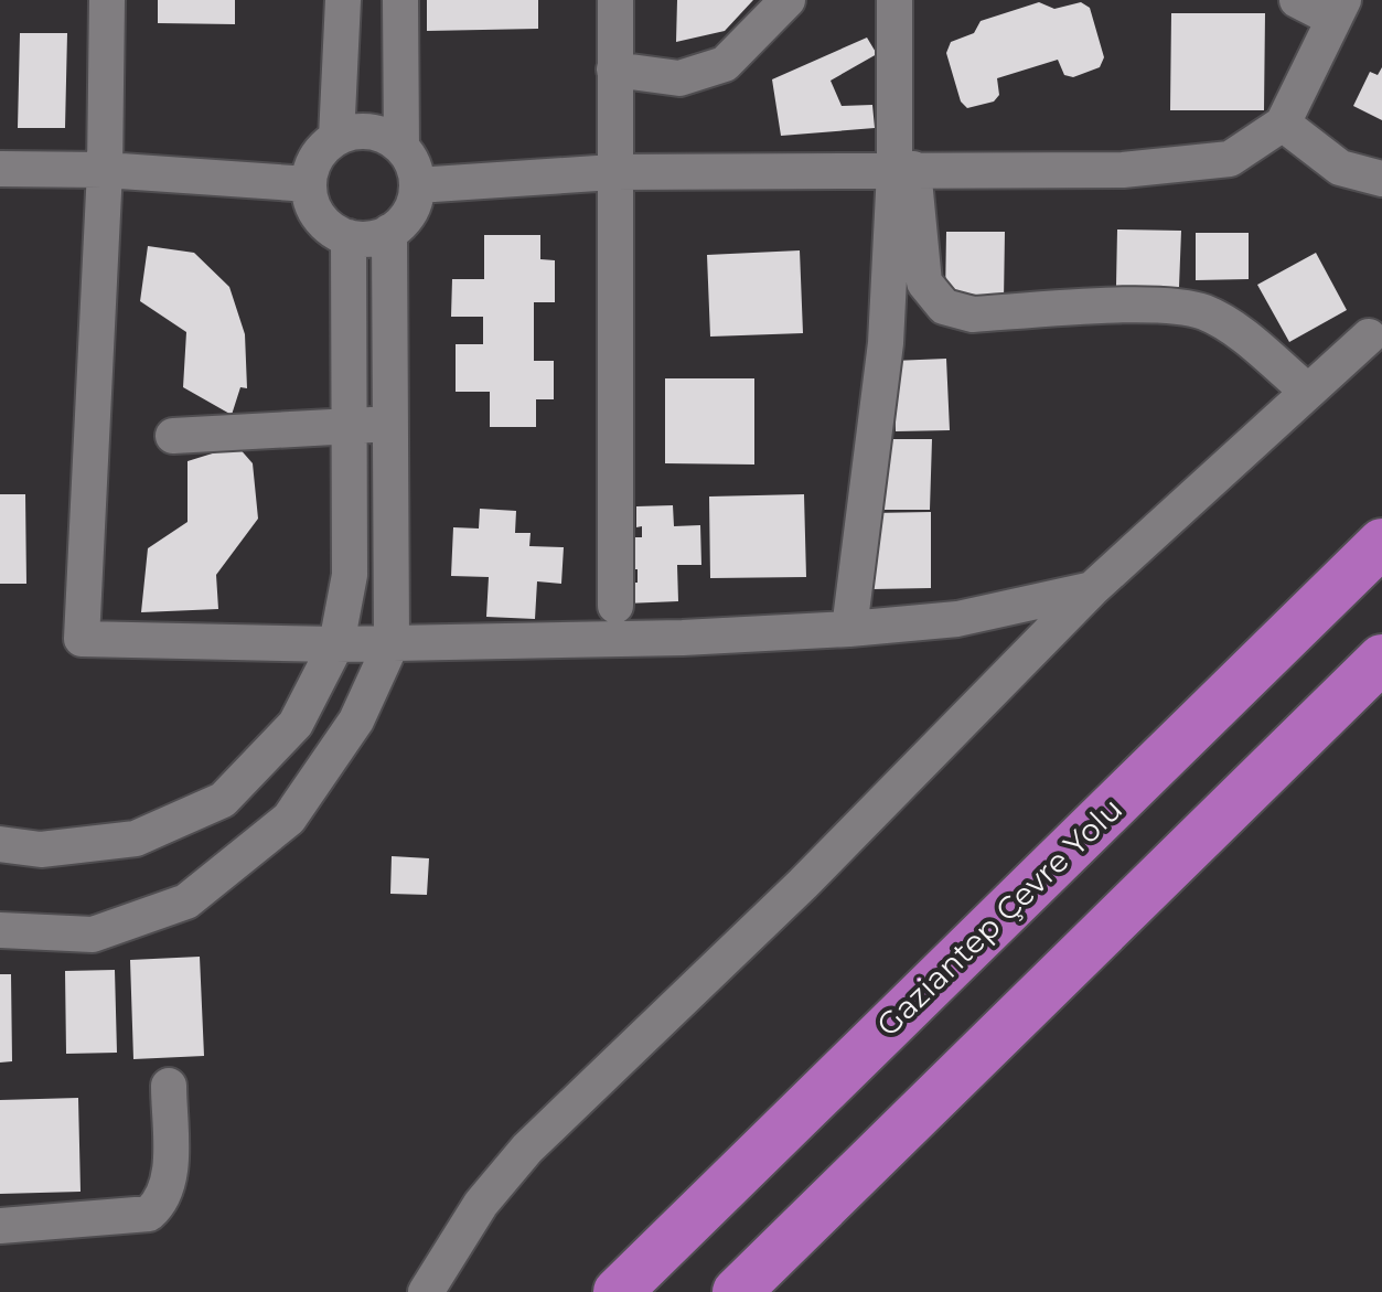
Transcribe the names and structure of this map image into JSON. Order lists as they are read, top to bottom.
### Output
{
  "streets": {
    "highway": ["Gaziantep Çevre Yolu"]
  }
}
